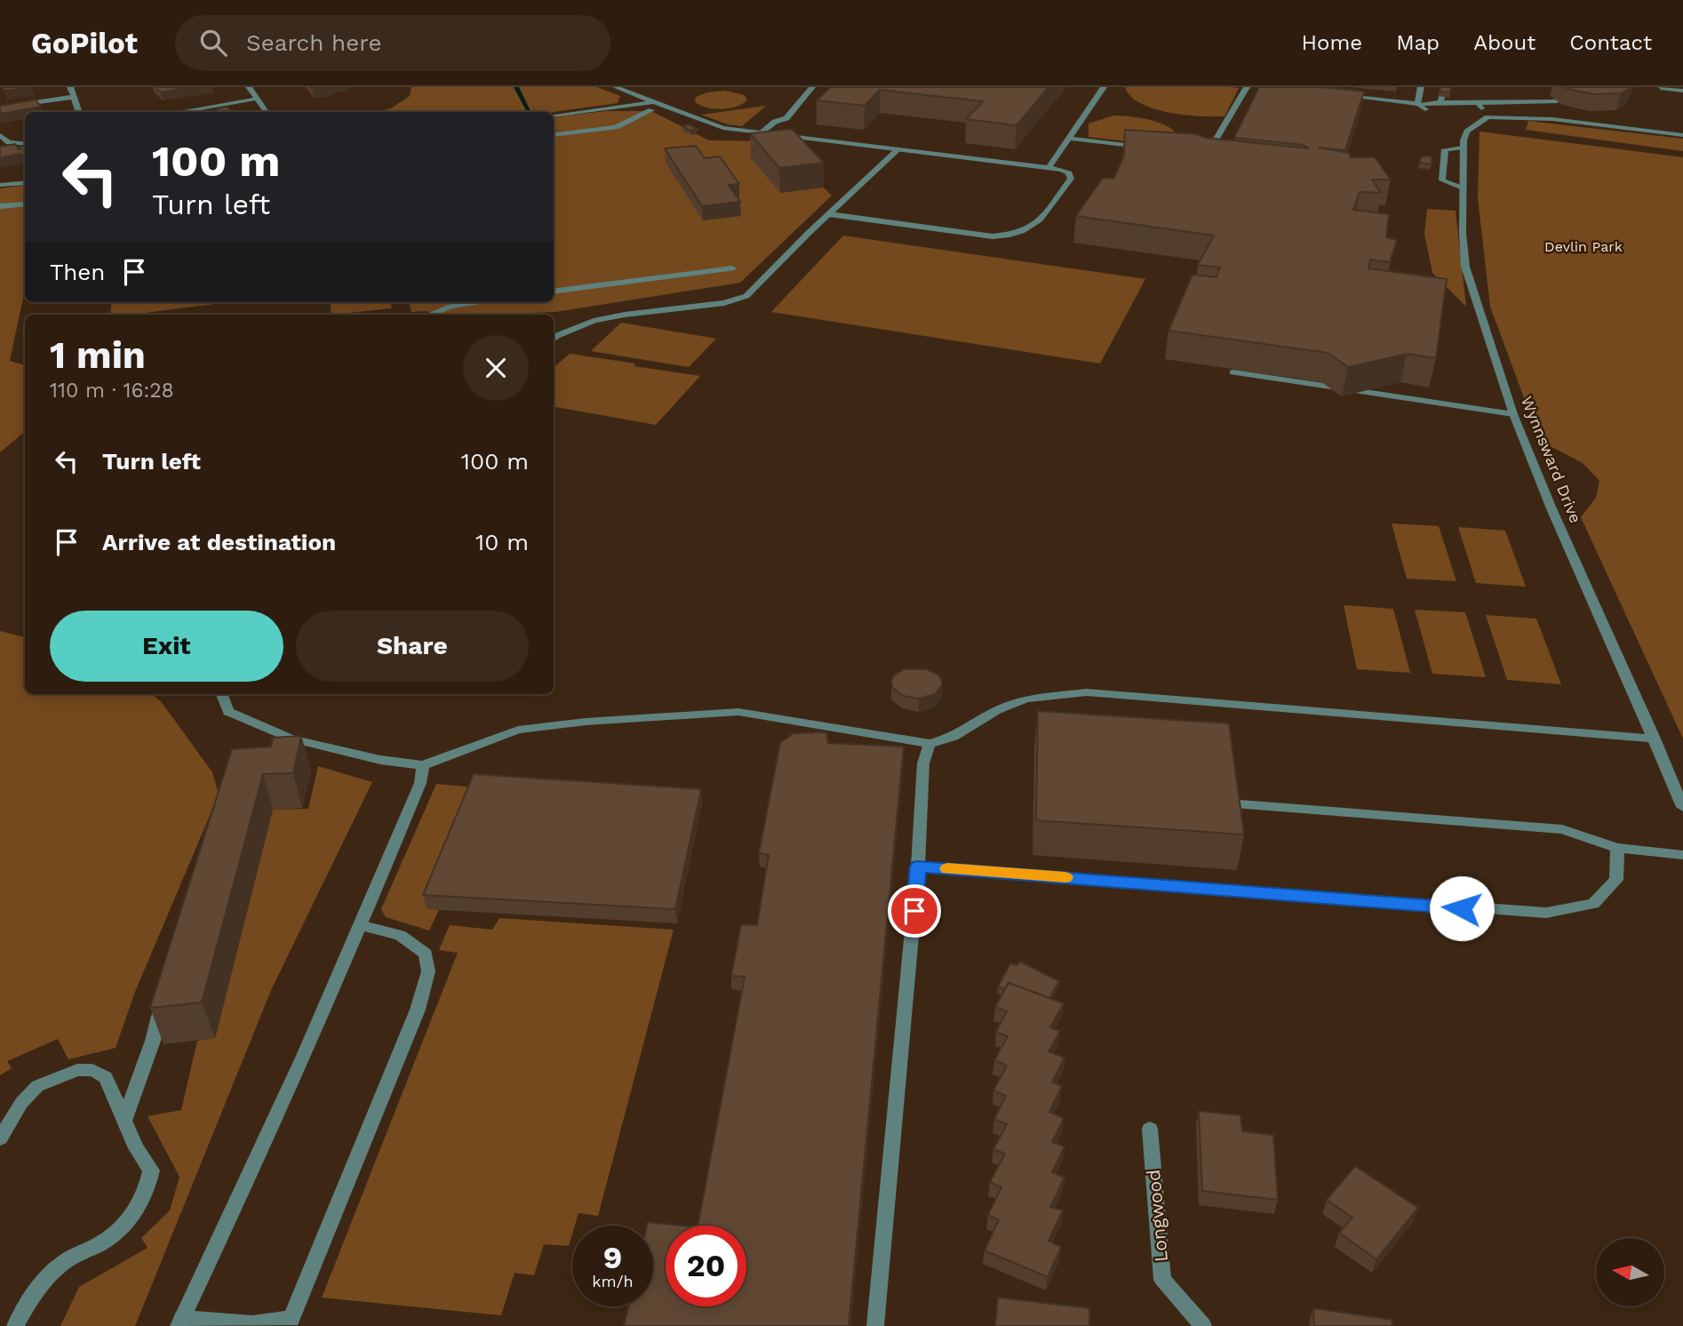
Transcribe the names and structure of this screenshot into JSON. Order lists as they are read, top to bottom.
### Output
{
  "streets": {
    "street": ["Wynnsward Drive", "Longwood"]
  },
  "parks": ["Devlin Park"],
  "north": "left",
  "page": {
    "header": "GoPilot",
    "search": "Search here",
    "nav": [
      "Home",
      "Map",
      "About",
      "Contact"
    ],
    "turn": ["100 m", "Turn left"],
    "then": "Then",
    "heading": ["1 min", "110 m · 16:28"],
    "list": [
      {
        "name": "Turn left",
        "value": "100 m"
      },
      {
        "name": "Arrive at destination",
        "value": "10 m"
      }
    ],
    "buttons": ["Exit", "Share"],
    "speed": "9 km/h",
    "limit": "20"
  }
}
